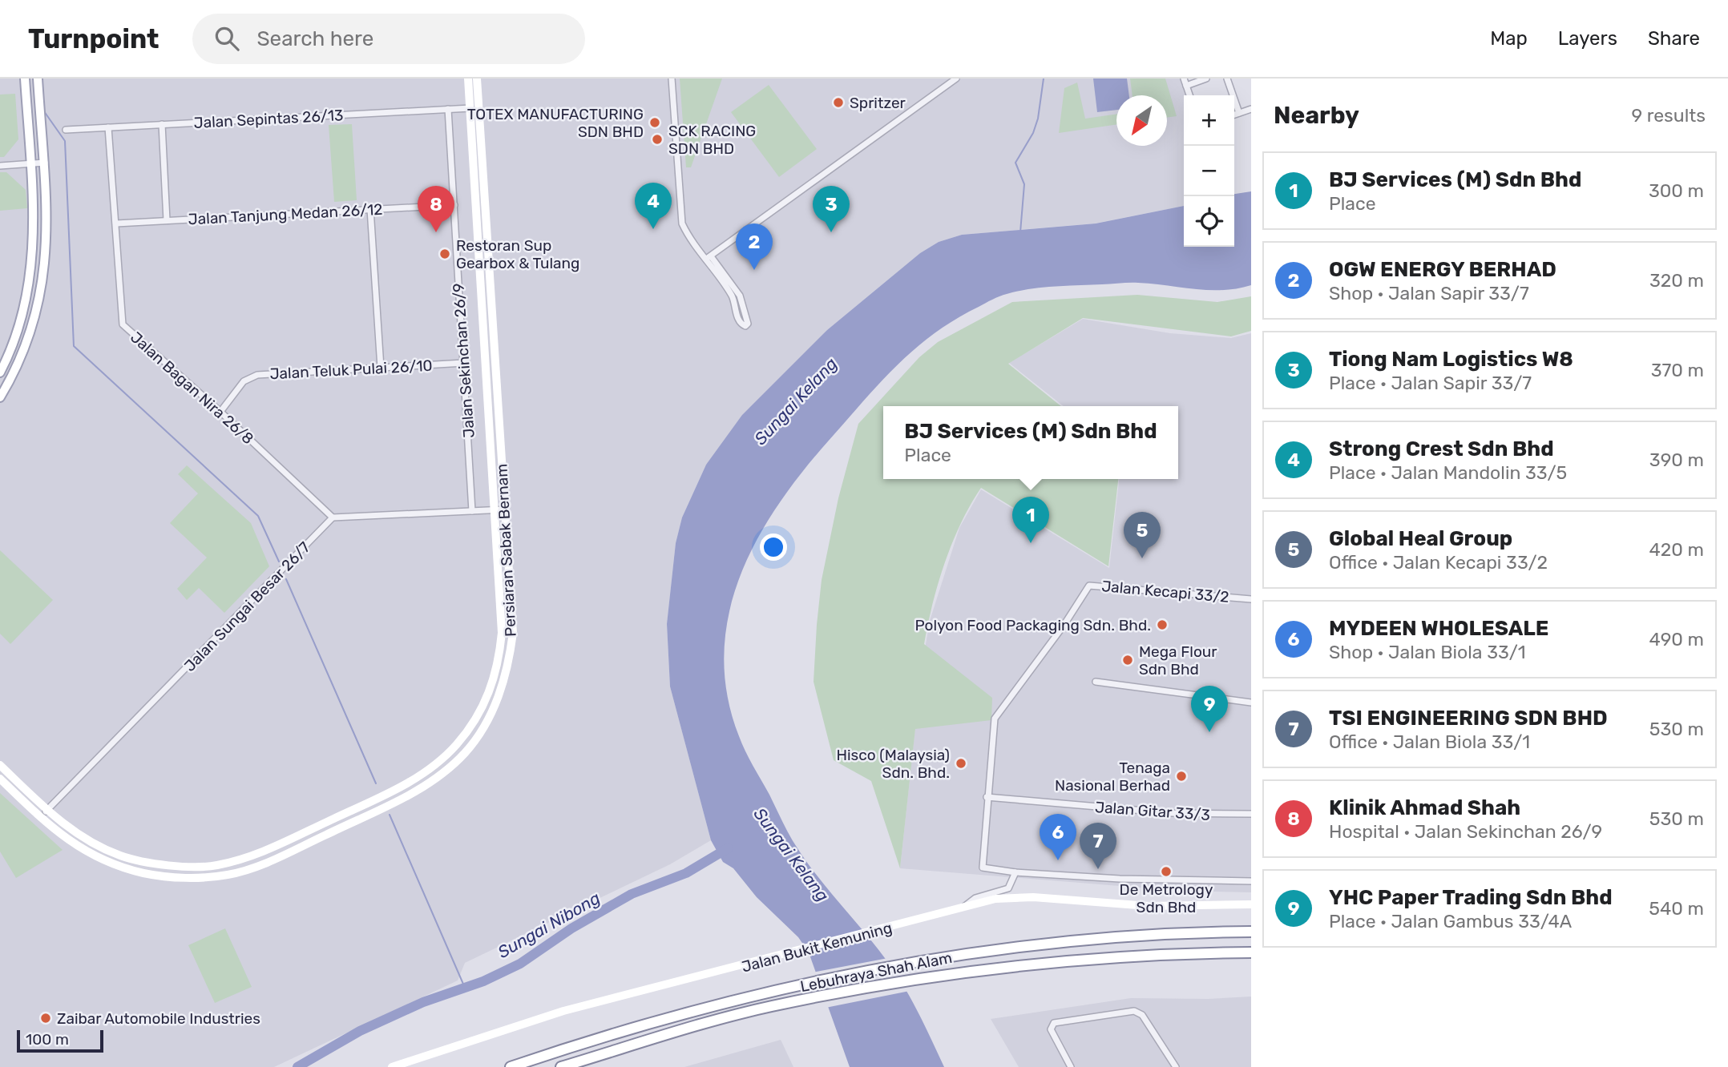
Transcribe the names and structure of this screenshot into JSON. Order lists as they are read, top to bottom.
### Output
{
  "streets": {
    "highway": ["Lebuhraya Shah Alam"],
    "street": [
      "Jalan Sepintas 26/13",
      "Jalan Tanjung Medan 26/12",
      "Jalan Sekinchan 26/9",
      "Jalan Teluk Pulai 26/10",
      "Jalan Bagan Nira 26/8",
      "Persiaran Sabak Bernam",
      "Jalan Kecapi 33/2",
      "Jalan Sungai Besar 26/7",
      "Jalan Gitar 33/3",
      "Jalan Bukit Kemuning"
    ]
  },
  "crossings": [
    ["Jalan Sepintas 26/13", "Jalan Sekinchan 26/9"],
    ["Jalan Sepintas 26/13", "Jalan Bagan Nira 26/8"],
    ["Jalan Sepintas 26/13", "Persiaran Sabak Bernam"],
    ["Jalan Tanjung Medan 26/12", "Jalan Sekinchan 26/9"],
    ["Jalan Tanjung Medan 26/12", "Jalan Bagan Nira 26/8"],
    ["Jalan Sekinchan 26/9", "Jalan Teluk Pulai 26/10"],
    ["Jalan Teluk Pulai 26/10", "Jalan Bagan Nira 26/8"],
    ["Jalan Bagan Nira 26/8", "Jalan Sungai Besar 26/7"],
    ["Persiaran Sabak Bernam", "Jalan Sungai Besar 26/7"],
    ["Jalan Kecapi 33/2", "Jalan Gitar 33/3"]
  ],
  "water": ["Sungai Kelang", "Sungai Nibong"],
  "places": [
    "Spritzer",
    "TOTEX MANUFACTURING SDN BHD",
    "SCK RACING SDN BHD",
    "Restoran Sup Gearbox & Tulang",
    "Polyon Food Packaging Sdn. Bhd.",
    "Mega Flour Sdn Bhd",
    "Hisco (Malaysia) Sdn. Bhd.",
    "Tenaga Nasional Berhad",
    "De Metrology Sdn Bhd",
    "Zaibar Automobile Industries"
  ],
  "scale_bar": "100 m",
  "north": "bottom left",
  "page": {
    "header": "Turnpoint",
    "search": "Search here",
    "nav": ["Map", "Layers", "Share"],
    "heading": ["Nearby", "9 results"],
    "map_buttons": ["+", "−"],
    "list": [
      {
        "mark": "1",
        "name": "BJ Services (M) Sdn Bhd",
        "note": "Place",
        "value": "300 m"
      },
      {
        "mark": "2",
        "name": "OGW ENERGY BERHAD",
        "note": "Shop · Jalan Sapir 33/7",
        "value": "320 m"
      },
      {
        "mark": "3",
        "name": "Tiong Nam Logistics W8",
        "note": "Place · Jalan Sapir 33/7",
        "value": "370 m"
      },
      {
        "mark": "4",
        "name": "Strong Crest Sdn Bhd",
        "note": "Place · Jalan Mandolin 33/5",
        "value": "390 m"
      },
      {
        "mark": "5",
        "name": "Global Heal Group",
        "note": "Office · Jalan Kecapi 33/2",
        "value": "420 m"
      },
      {
        "mark": "6",
        "name": "MYDEEN WHOLESALE",
        "note": "Shop · Jalan Biola 33/1",
        "value": "490 m"
      },
      {
        "mark": "7",
        "name": "TSI ENGINEERING SDN BHD",
        "note": "Office · Jalan Biola 33/1",
        "value": "530 m"
      },
      {
        "mark": "8",
        "name": "Klinik Ahmad Shah",
        "note": "Hospital · Jalan Sekinchan 26/9",
        "value": "530 m"
      },
      {
        "mark": "9",
        "name": "YHC Paper Trading Sdn Bhd",
        "note": "Place · Jalan Gambus 33/4A",
        "value": "540 m"
      }
    ],
    "pins": [
      "4",
      "3",
      "8",
      "2",
      "1",
      "5",
      "9",
      "6",
      "7"
    ],
    "popup": ["BJ Services (M) Sdn Bhd", "Place"],
    "scale": "100 m"
  }
}
